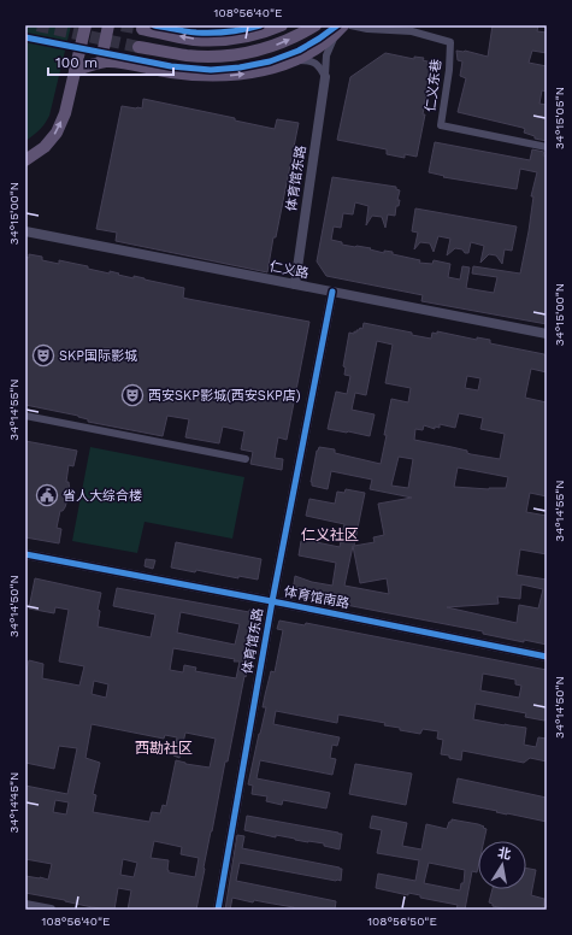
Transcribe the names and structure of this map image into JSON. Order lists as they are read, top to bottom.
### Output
{
  "streets": {
    "street": [
      "仁义东巷",
      "体育馆东路",
      "仁义路",
      "体育馆南路"
    ]
  },
  "crossings": [
    ["体育馆东路", "仁义路"],
    ["体育馆东路", "体育馆南路"]
  ],
  "districts": ["仁义社区", "西勘社区"],
  "places": {
    "theatre": ["SKP国际影城", "西安SKP影城(西安SKP店)"],
    "public building": ["省人大综合楼"]
  },
  "scale_bar": "100 m",
  "north": "top",
  "coordinates": [
    "108°56'40\"E",
    "34°15'05\"N",
    "34°15'00\"N",
    "34°14'55\"N",
    "34°14'50\"N",
    "34°14'45\"N",
    "108°56'50\"E"
  ]
}
